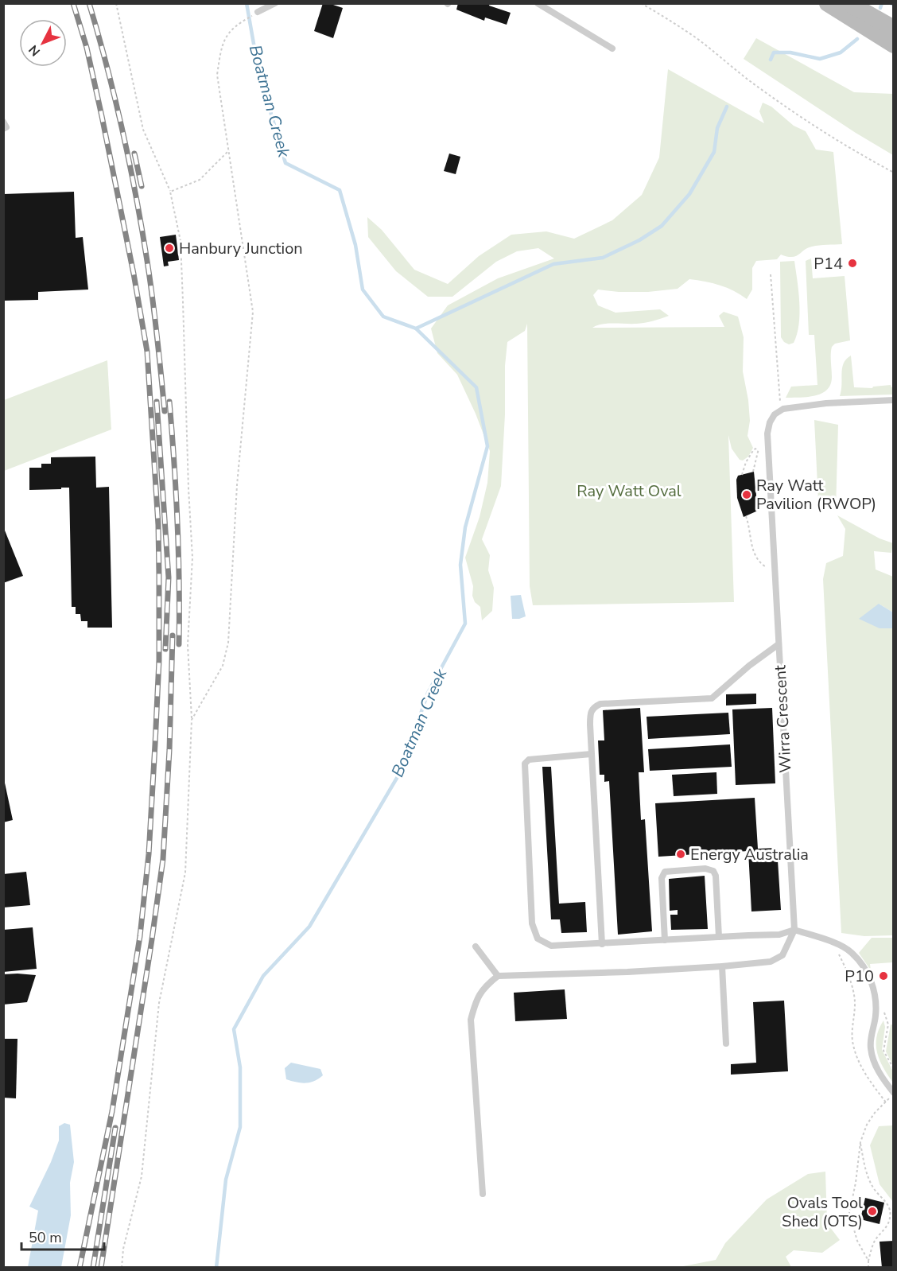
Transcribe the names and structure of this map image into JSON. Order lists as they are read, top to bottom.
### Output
{
  "streets": {
    "lane": ["Wirra Crescent"]
  },
  "water": ["Boatman Creek"],
  "parks": ["Ray Watt Oval"],
  "places": [
    "Hanbury Junction",
    "P14",
    "Ray Watt Pavilion (RWOP)",
    "Energy Australia",
    "P10",
    "Ovals Tool Shed (OTS)"
  ],
  "scale_bar": "50 m",
  "north": "bottom left"
}
